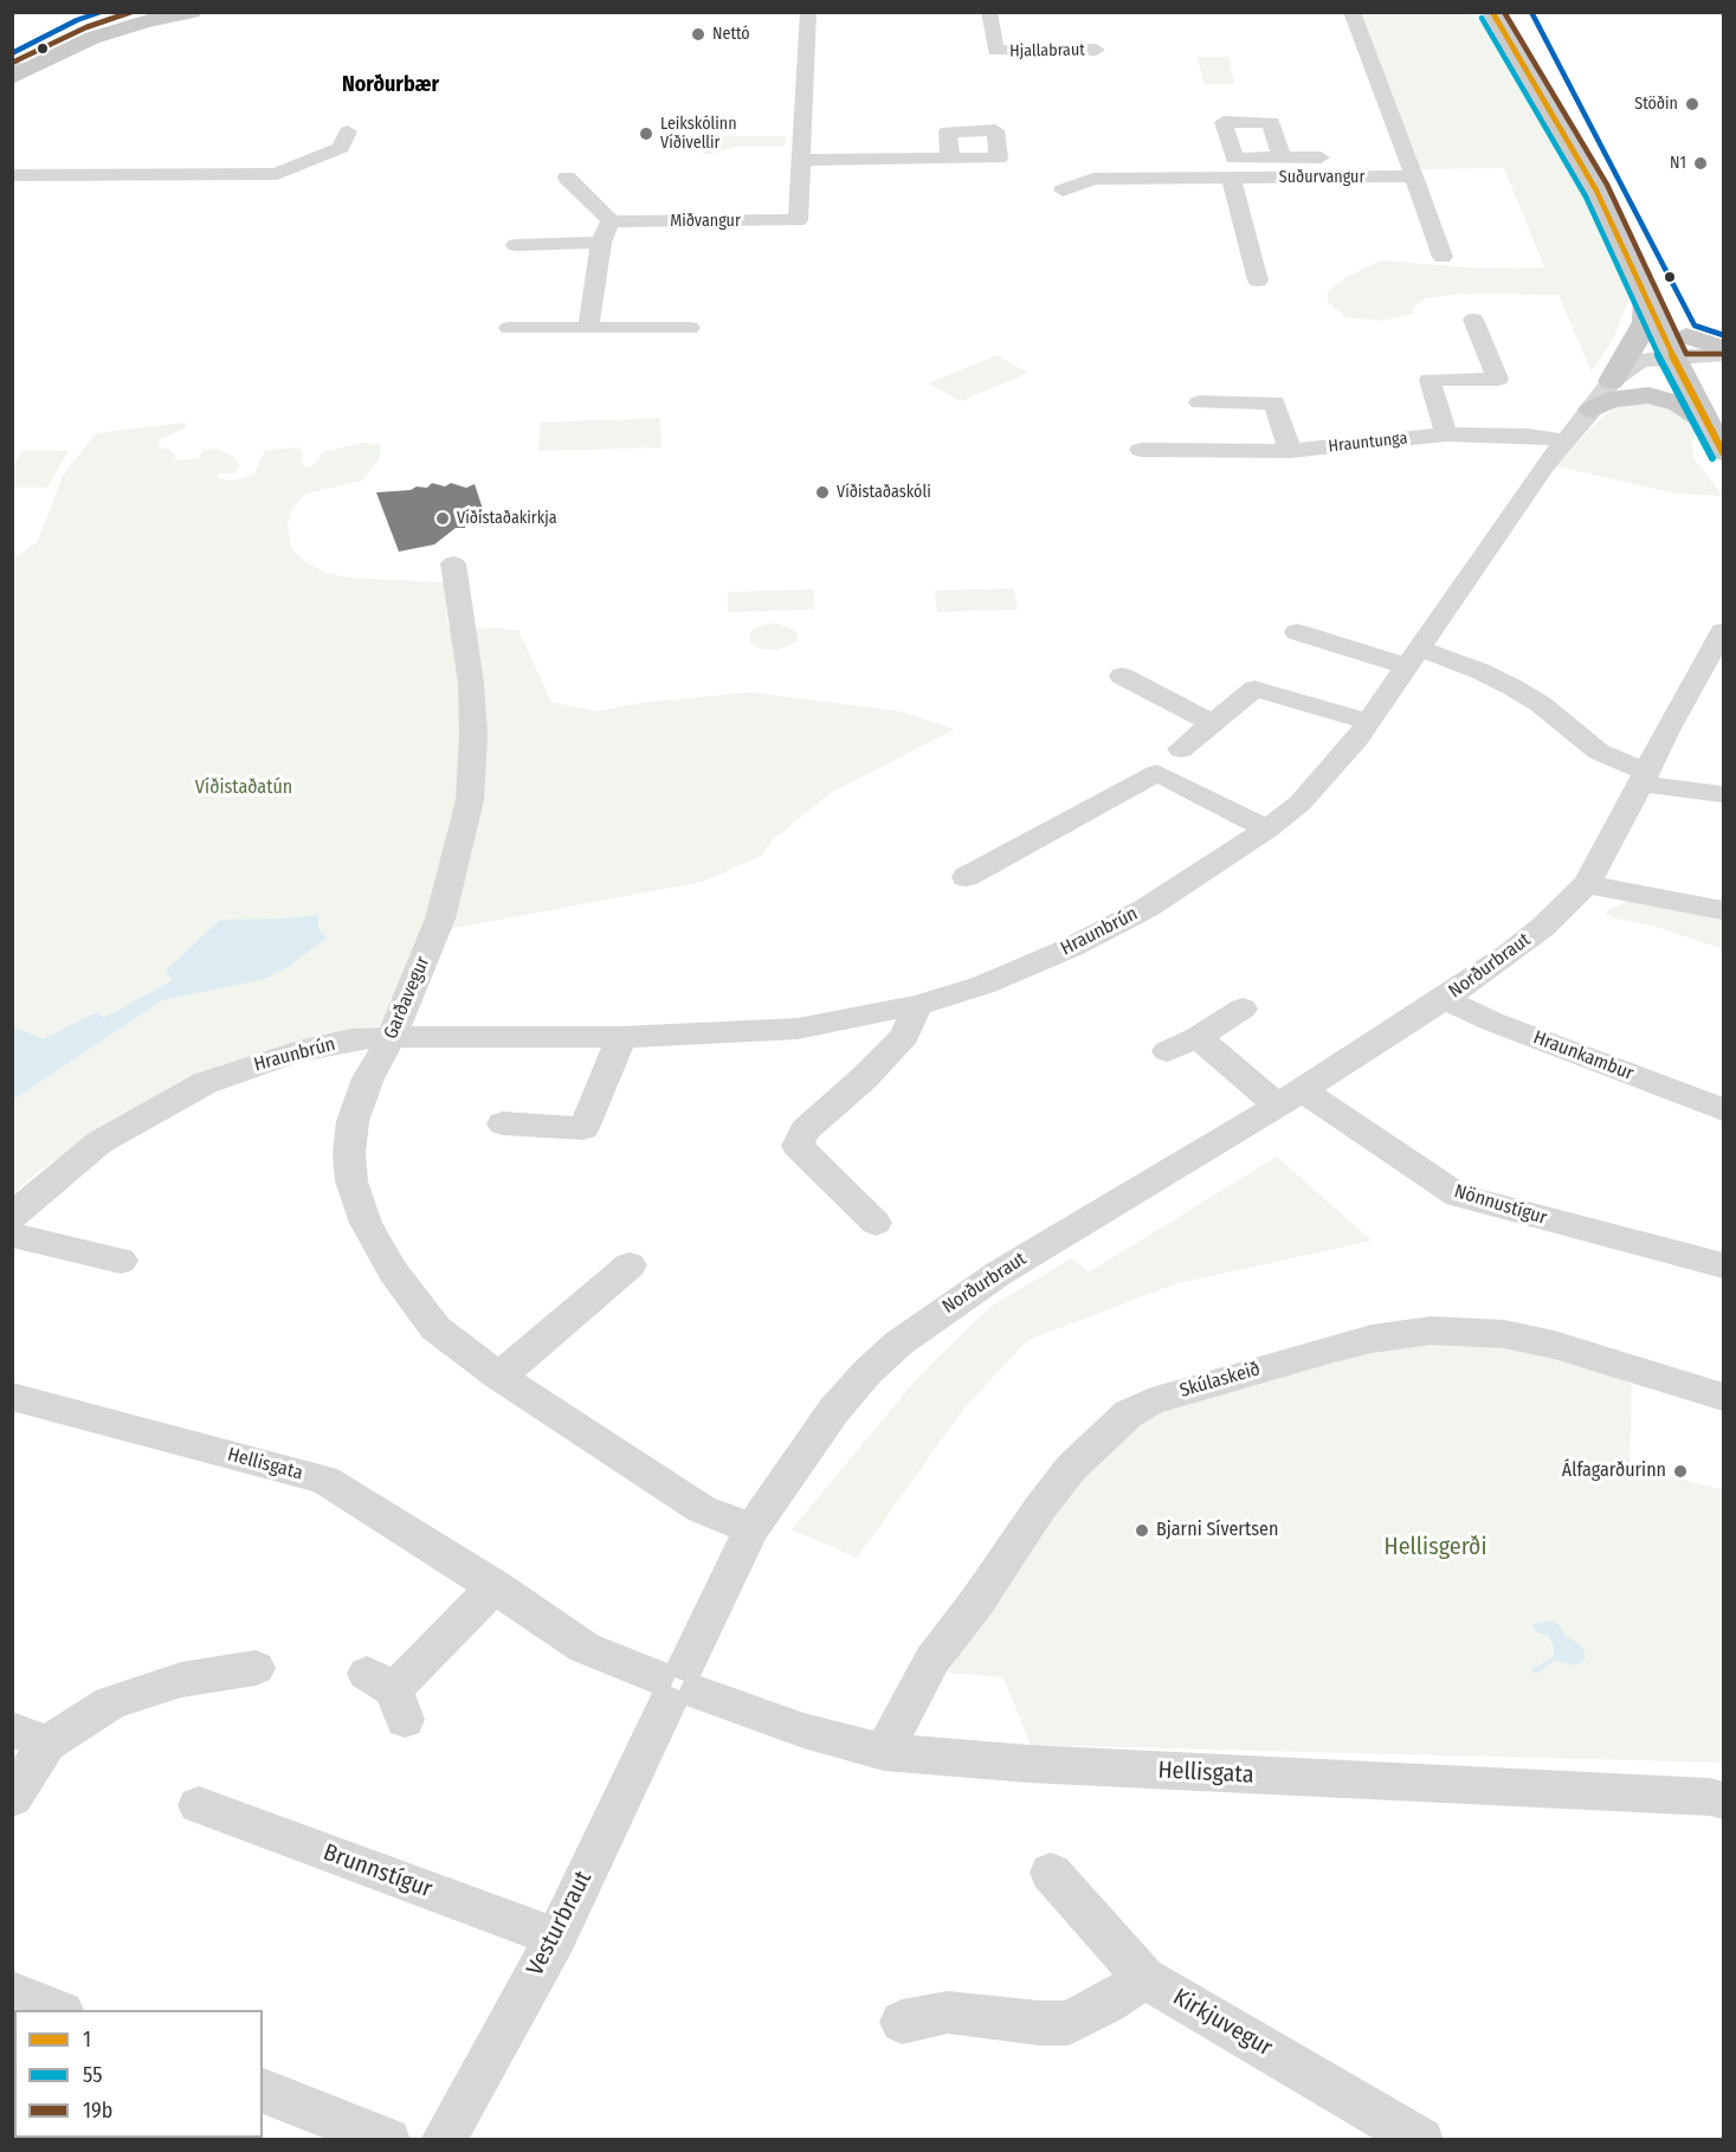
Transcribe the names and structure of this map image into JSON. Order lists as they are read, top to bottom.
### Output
{
  "streets": {
    "street": [
      "Hjallabraut",
      "Suðurvangur",
      "Miðvangur",
      "Hrauntunga",
      "Hraunbrún",
      "Norðurbraut",
      "Garðavegur",
      "Hraunkambur",
      "Nönnustígur",
      "Skúlaskeið",
      "Hellisgata",
      "Brunnstígur",
      "Vesturbraut",
      "Kirkjuvegur"
    ]
  },
  "crossings": [
    ["Hrauntunga", "Hraunbrún"],
    ["Hraunbrún", "Garðavegur"],
    ["Norðurbraut", "Garðavegur"],
    ["Norðurbraut", "Hraunkambur"],
    ["Norðurbraut", "Nönnustígur"],
    ["Norðurbraut", "Vesturbraut"],
    ["Garðavegur", "Vesturbraut"],
    ["Skúlaskeið", "Hellisgata"],
    ["Hellisgata", "Vesturbraut"],
    ["Brunnstígur", "Vesturbraut"]
  ],
  "districts": ["Norðurbær"],
  "parks": ["Víðistaðatún", "Hellisgerði"],
  "places": [
    "Nettó",
    "Stöðin",
    "Leikskólinn Víðivellir",
    "N1",
    "Víðistaðaskóli",
    "Víðistaðakirkja",
    "Álfagarðurinn",
    "Bjarni Sívertsen"
  ],
  "lines": ["transit line 1", "transit line 19b", "transit line 55"],
  "legend": ["1", "55", "19b"]
}
